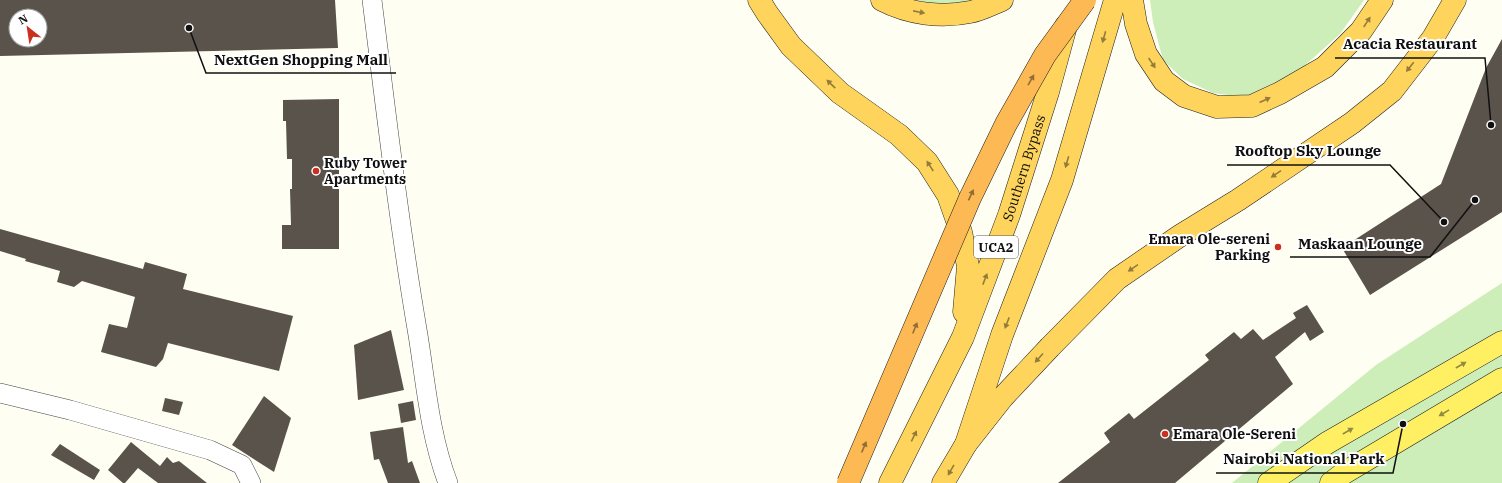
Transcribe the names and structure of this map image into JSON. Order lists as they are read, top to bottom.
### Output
{
  "streets": {
    "highway": ["Southern Bypass", "UCA2"]
  },
  "places": [
    "NextGen Shopping Mall",
    "Acacia Restaurant",
    "Ruby Tower Apartments",
    "Maskaan Lounge",
    "Rooftop Sky Lounge",
    "Emara Ole-sereni Parking",
    "Nairobi National Park",
    "Emara Ole-Sereni"
  ],
  "north": "top left"
}
